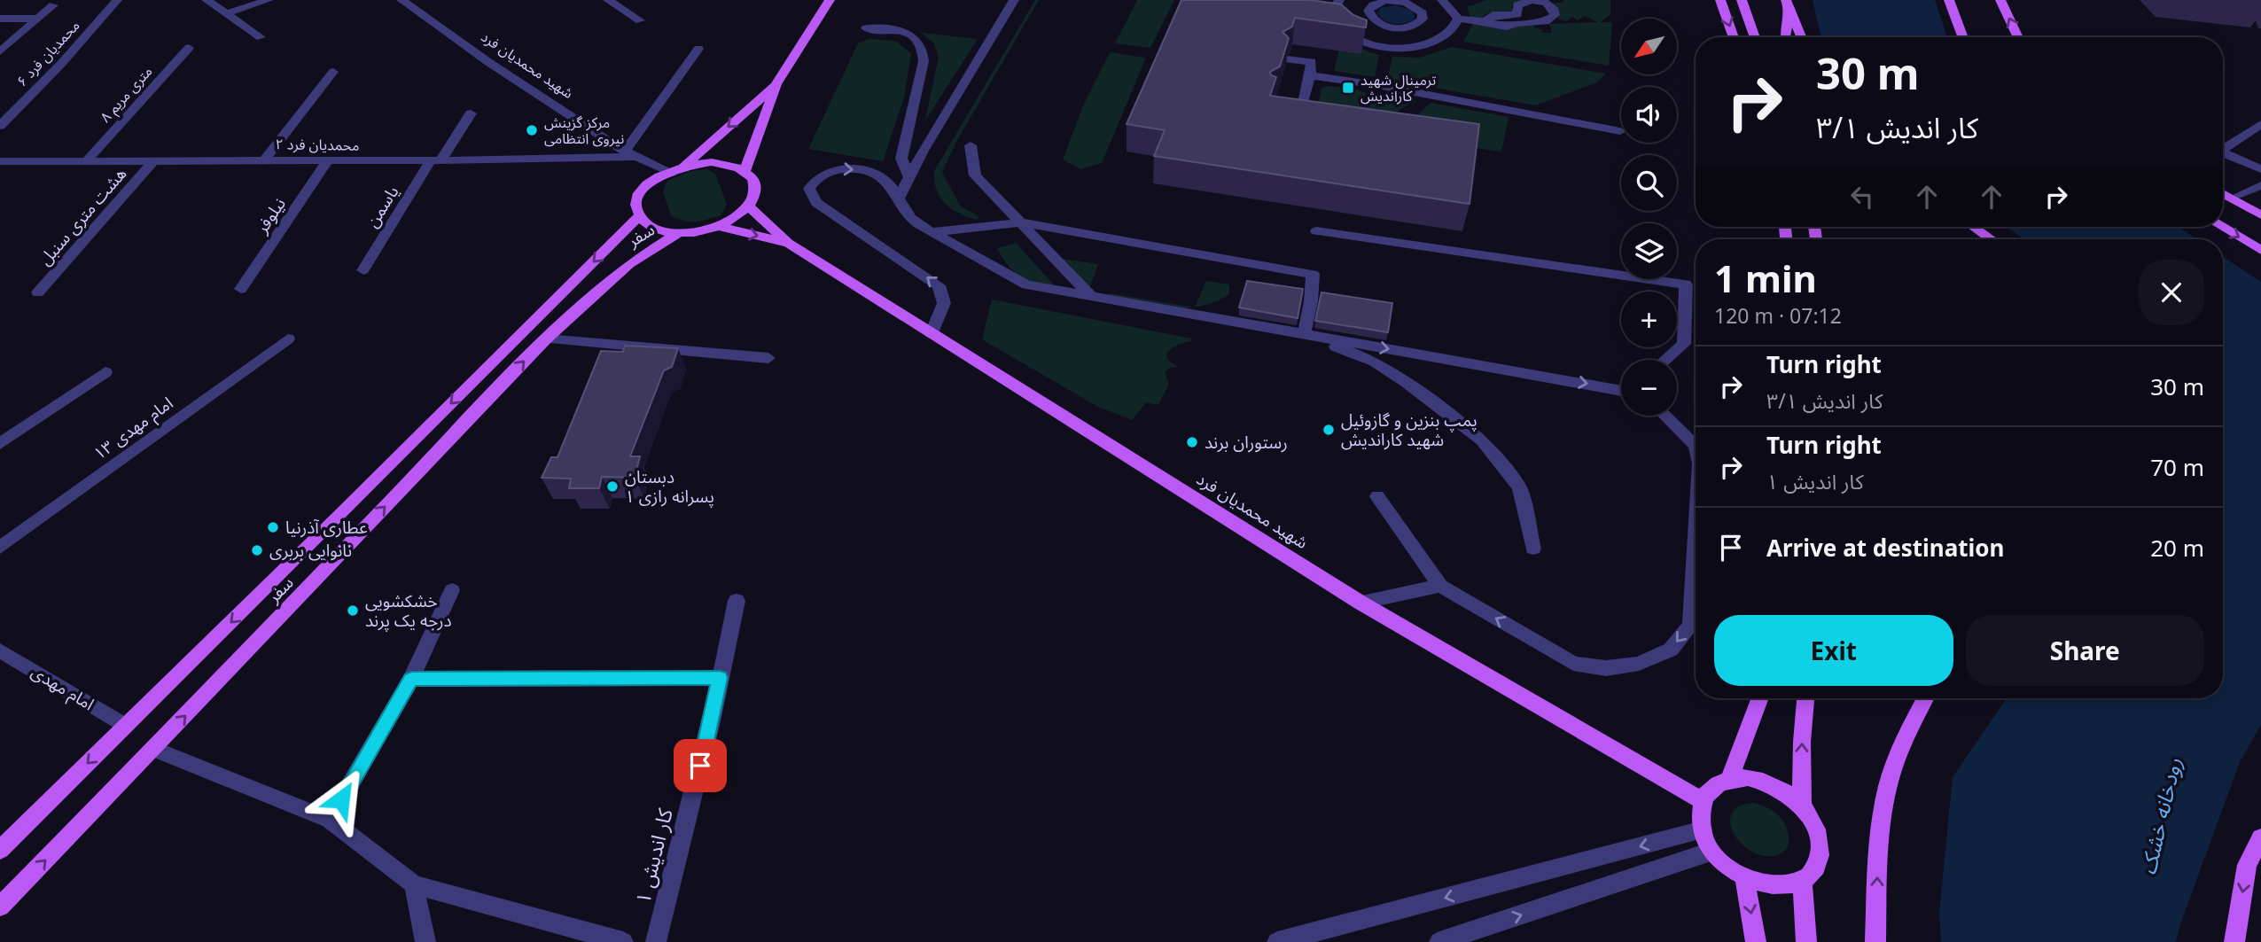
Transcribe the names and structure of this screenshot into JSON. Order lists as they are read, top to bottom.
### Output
{
  "streets": {
    "main road": ["شهید محمدیان فرد", "سفر"],
    "street": [
      "۶ محمدیان فرد",
      "۸ متری مریم",
      "۲ محمدیان فرد",
      "یاسمن",
      "نیلوفر",
      "هشت متری سنبل",
      "۱۳ امام مهدی",
      "امام مهدی",
      "۱ کار اندیش"
    ]
  },
  "crossings": [
    ["شهید محمدیان فرد", "۲ محمدیان فرد"],
    ["شهید محمدیان فرد", "سفر"],
    ["۸ متری مریم", "۲ محمدیان فرد"],
    ["۲ محمدیان فرد", "یاسمن"],
    ["۲ محمدیان فرد", "نیلوفر"],
    ["۲ محمدیان فرد", "هشت متری سنبل"],
    ["سفر", "امام مهدی"]
  ],
  "water": ["رودخانه خشک"],
  "places": {
    "transit": ["ترمینال شهید کاراندیش"],
    "other": [
      "مرکز گزینش نیروی انتظامی",
      "پمپ بنزین و گازوئیل شهید کاراندیش",
      "رستوران برند",
      "دبستان پسرانه رازی ۱",
      "عطاری آذرنیا",
      "نانوایی بربری",
      "خشکشویی درجه یک پرند"
    ]
  },
  "north": "bottom left",
  "page": {
    "map_buttons": ["+", "−"],
    "turn": ["30 m", "۳/۱ کار اندیش"],
    "heading": ["1 min", "120 m · 07:12"],
    "list": [
      {
        "name": "Turn right",
        "note": "۳/۱ کار اندیش",
        "value": "30 m"
      },
      {
        "name": "Turn right",
        "note": "۱ کار اندیش",
        "value": "70 m"
      },
      {
        "name": "Arrive at destination",
        "value": "20 m"
      }
    ],
    "buttons": ["Exit", "Share"]
  }
}
